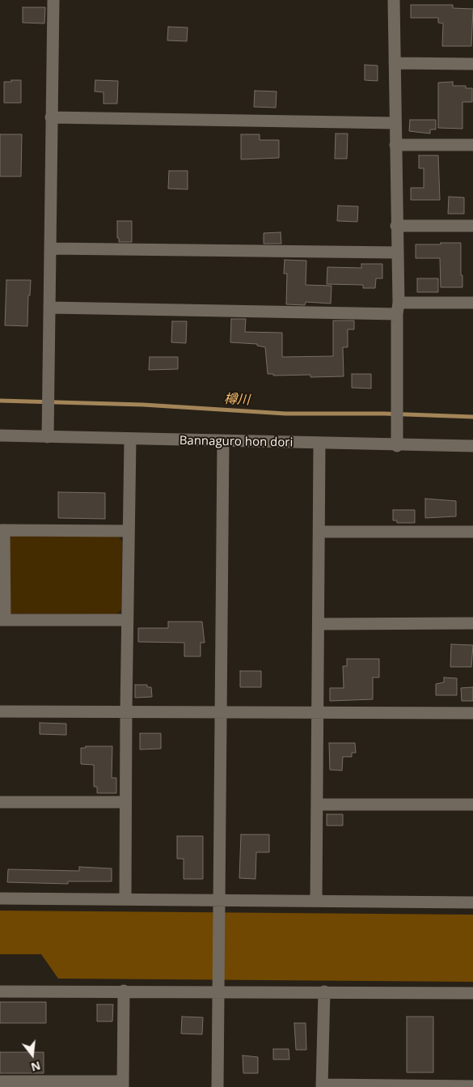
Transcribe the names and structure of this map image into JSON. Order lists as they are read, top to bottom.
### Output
{
  "streets": {
    "street": ["Bannaguro hon dori"]
  },
  "water": ["樽川"],
  "north": "bottom"
}
